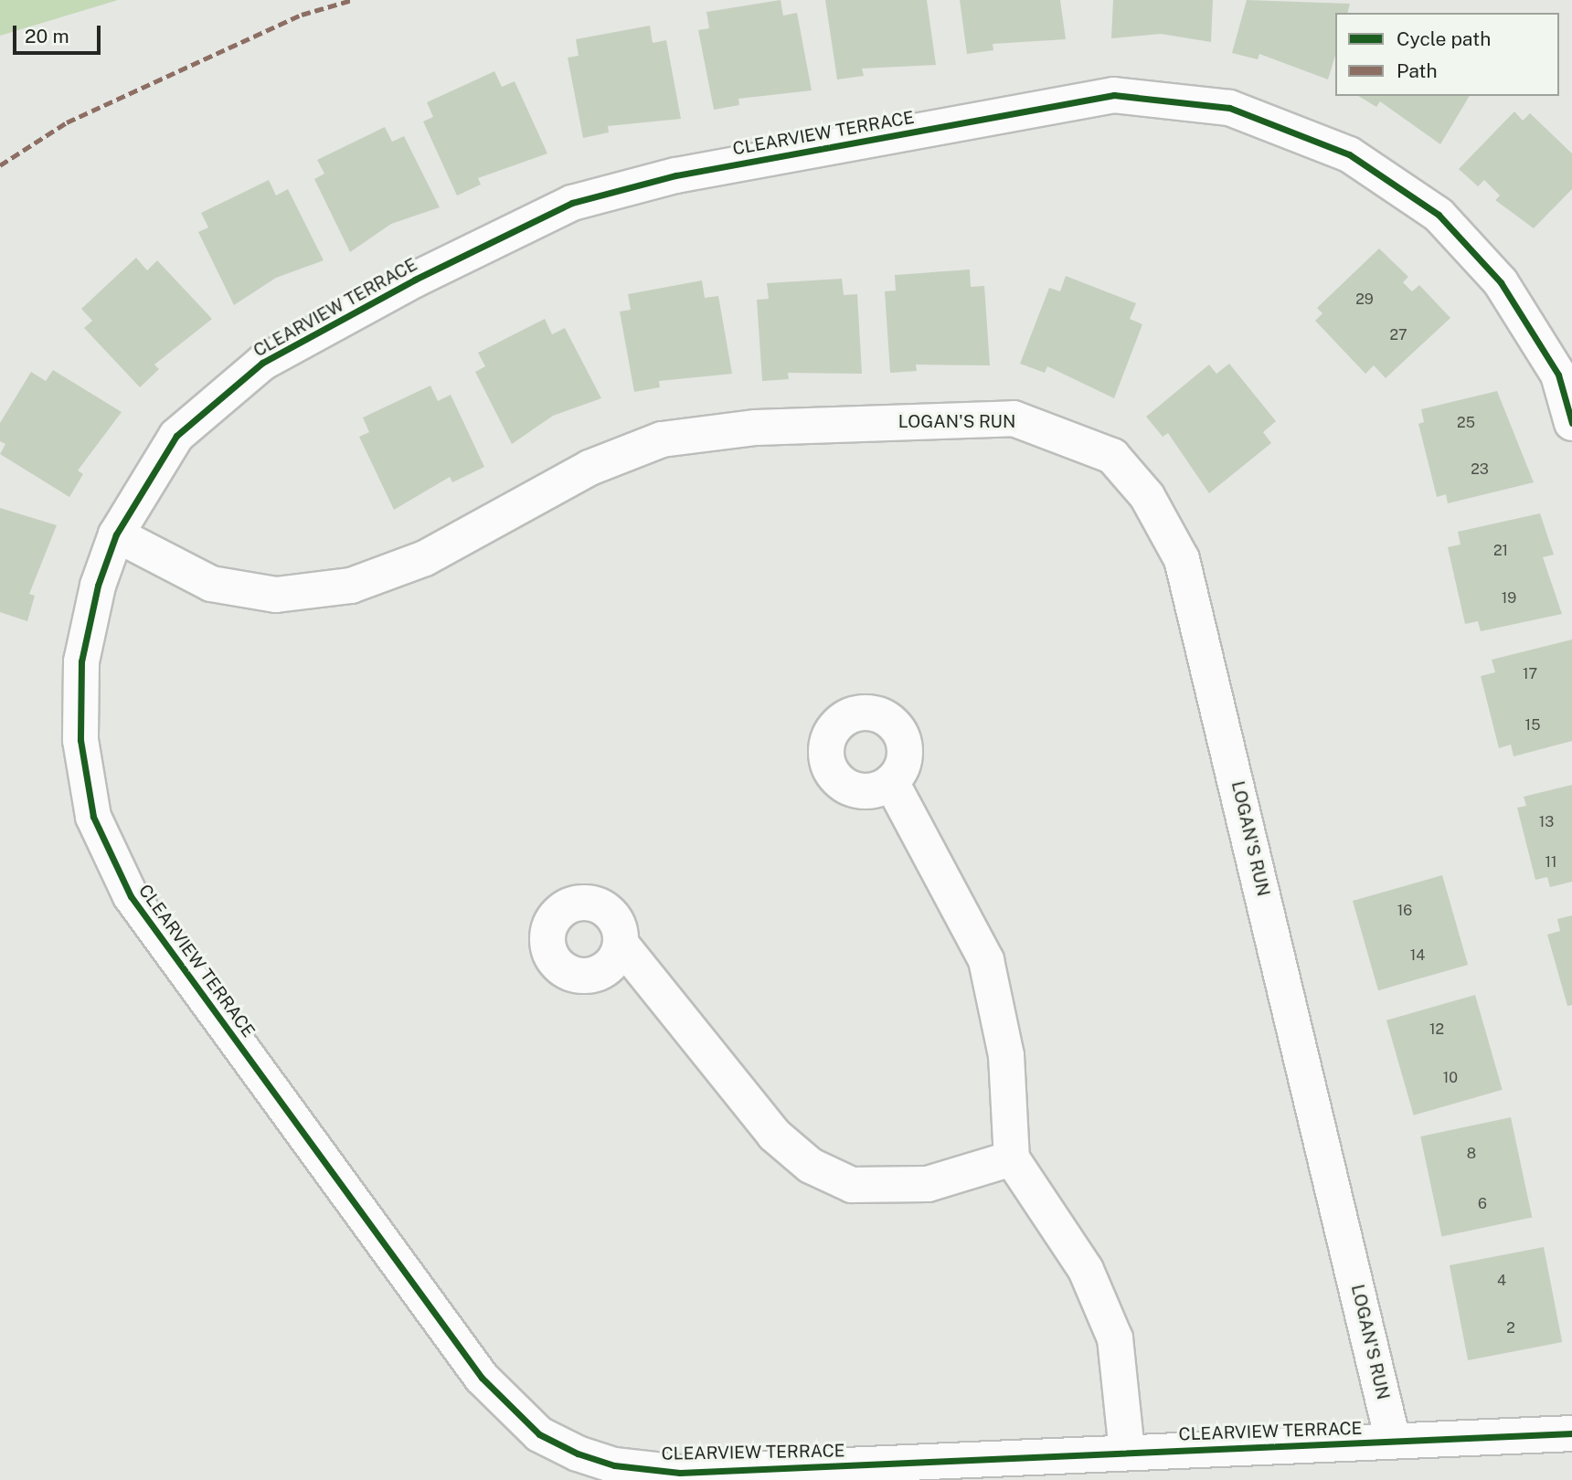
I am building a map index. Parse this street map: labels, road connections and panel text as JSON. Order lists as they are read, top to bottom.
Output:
{
  "streets": {
    "street": ["CLEARVIEW TERRACE", "LOGAN'S RUN"]
  },
  "crossings": [
    ["CLEARVIEW TERRACE", "LOGAN'S RUN"]
  ],
  "house_numbers": [
    "29",
    "27",
    "25",
    "23",
    "21",
    "19",
    "17",
    "15",
    "13",
    "11",
    "16",
    "14",
    "12",
    "10",
    "8",
    "6",
    "4",
    "2"
  ],
  "legend": ["Cycle path", "Path"],
  "scale_bar": "20 m"
}
